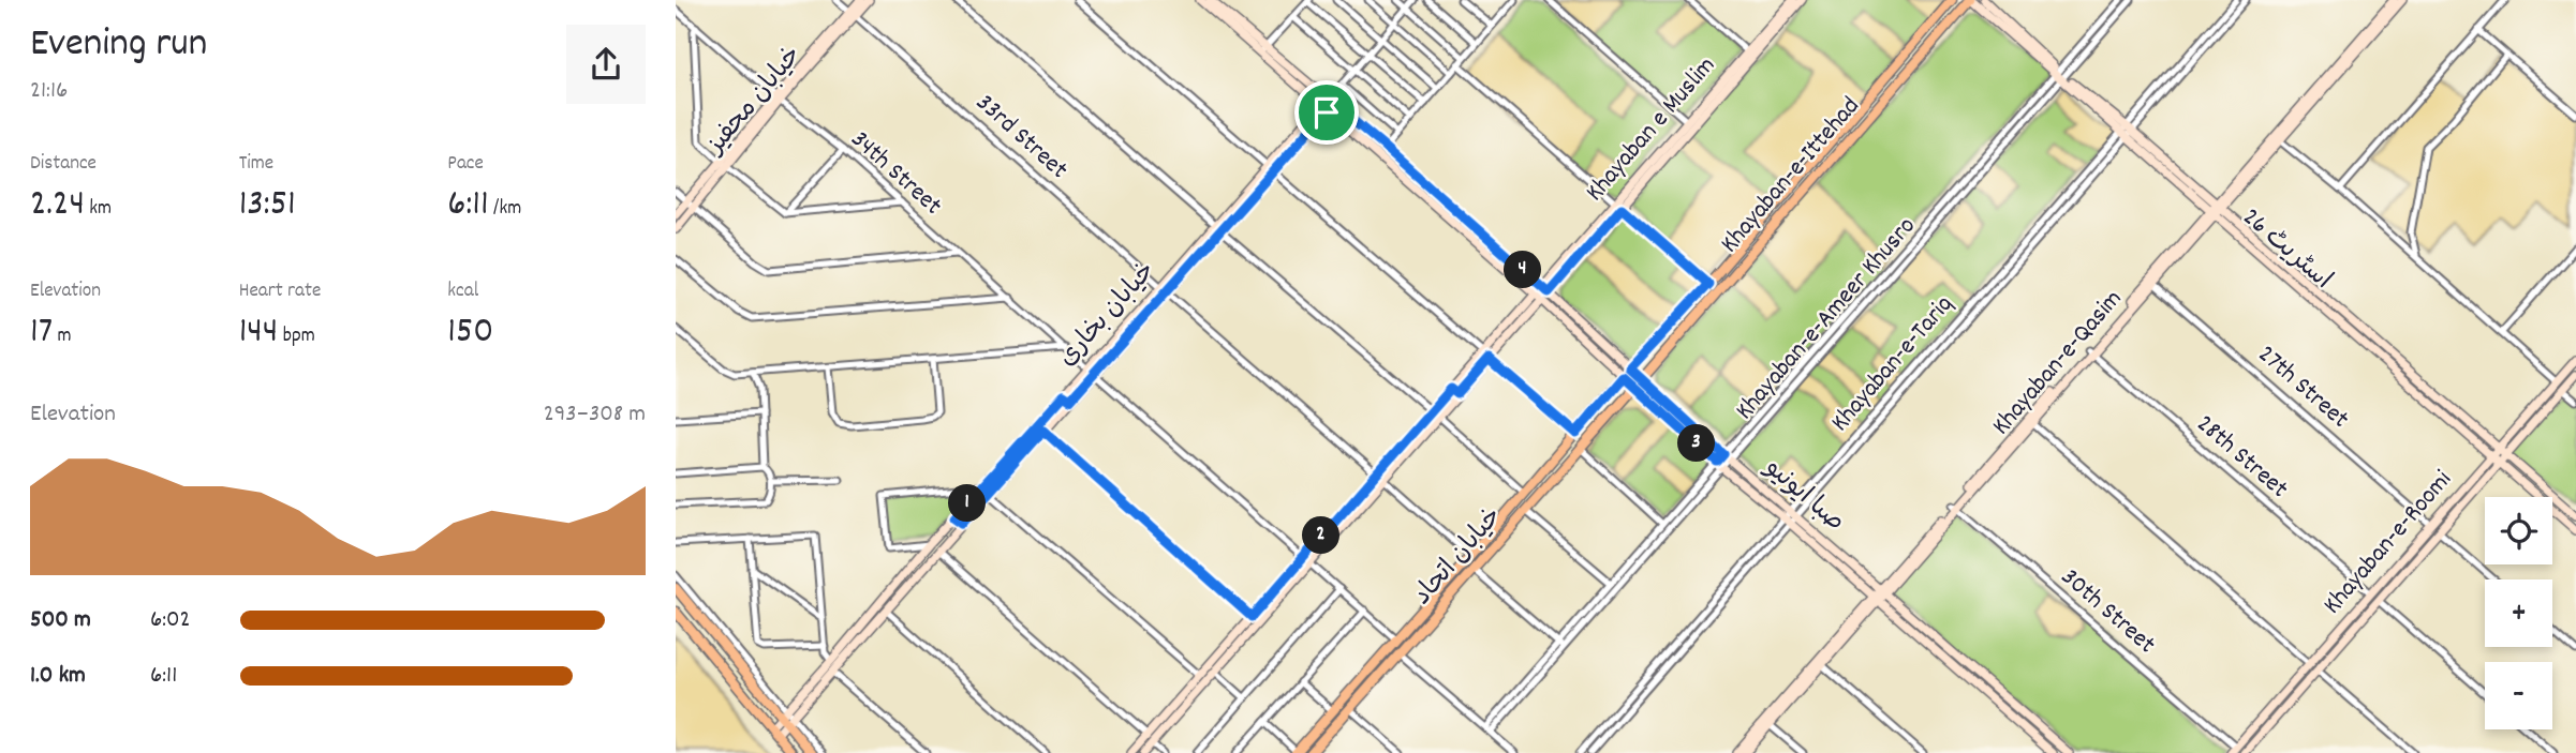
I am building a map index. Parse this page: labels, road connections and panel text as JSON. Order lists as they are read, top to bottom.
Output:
{
  "streets": {
    "main road": ["Khayaban-e-Ittehad", "خیابان اتحاد"],
    "street": [
      "خیابان محفیز",
      "Khayaban e Muslim",
      "33rd Street",
      "34th Street",
      "اسٹریٹ 26",
      "خیابان بخاری",
      "Khayaban-e-Ameer Khusro",
      "Khayaban-e-Qasim",
      "Khayaban-e-Tariq",
      "27th Street",
      "28th Street",
      "صبا ایونیو",
      "Khayaban-e-Roomi",
      "30th Street"
    ]
  },
  "crossings": [
    ["خیابان محفیز", "33rd Street"],
    ["خیابان محفیز", "34th Street"],
    ["Khayaban e Muslim", "صبا ایونیو"],
    ["33rd Street", "خیابان بخاری"],
    ["34th Street", "خیابان بخاری"],
    ["Khayaban-e-Ittehad", "اسٹریٹ 26"],
    ["Khayaban-e-Ittehad", "صبا ایونیو"],
    ["Khayaban-e-Ittehad", "خیابان اتحاد"],
    ["اسٹریٹ 26", "Khayaban-e-Ameer Khusro"],
    ["اسٹریٹ 26", "Khayaban-e-Qasim"],
    ["اسٹریٹ 26", "Khayaban-e-Tariq"],
    ["اسٹریٹ 26", "Khayaban-e-Roomi"],
    ["Khayaban-e-Ameer Khusro", "صبا ایونیو"],
    ["Khayaban-e-Qasim", "27th Street"],
    ["Khayaban-e-Qasim", "28th Street"],
    ["Khayaban-e-Qasim", "صبا ایونیو"],
    ["Khayaban-e-Qasim", "30th Street"],
    ["Khayaban-e-Tariq", "صبا ایونیو"],
    ["27th Street", "Khayaban-e-Roomi"],
    ["28th Street", "Khayaban-e-Roomi"],
    ["صبا ایونیو", "خیابان اتحاد"],
    ["Khayaban-e-Roomi", "30th Street"]
  ],
  "page": {
    "heading": ["Evening run", "21:16"],
    "stats": [
      ["Distance", "2.24 km"],
      ["Time", "13:51"],
      ["Pace", "6:11 /km"],
      ["Elevation", "17 m"],
      ["Heart rate", "144 bpm"],
      ["kcal", "150"]
    ],
    "pins": [
      "4",
      "3",
      "1",
      "2"
    ],
    "chart": ["Elevation", "293–308 m"],
    "map_buttons": ["+", "−"],
    "list": [
      {
        "name": "500 m",
        "note": "6:02"
      },
      {
        "name": "1.0 km",
        "note": "6:11"
      }
    ]
  }
}
